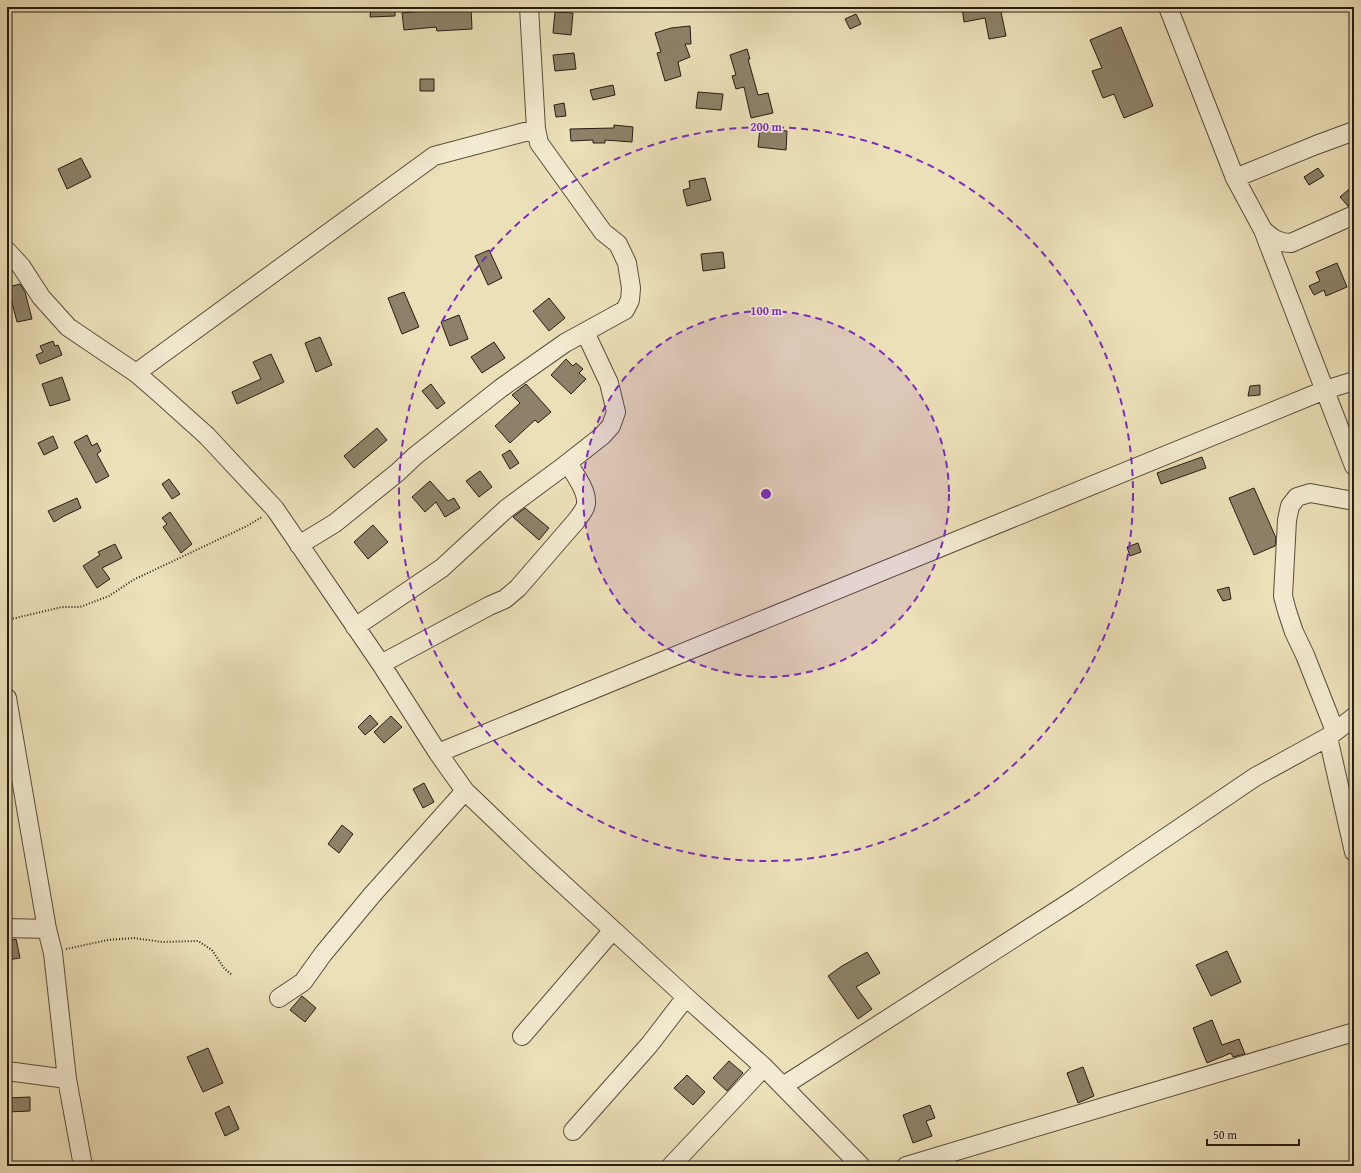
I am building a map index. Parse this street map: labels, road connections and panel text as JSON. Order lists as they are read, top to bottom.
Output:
{
  "scale_bar": "50 m",
  "rings": ["200 m", "100 m"]
}
